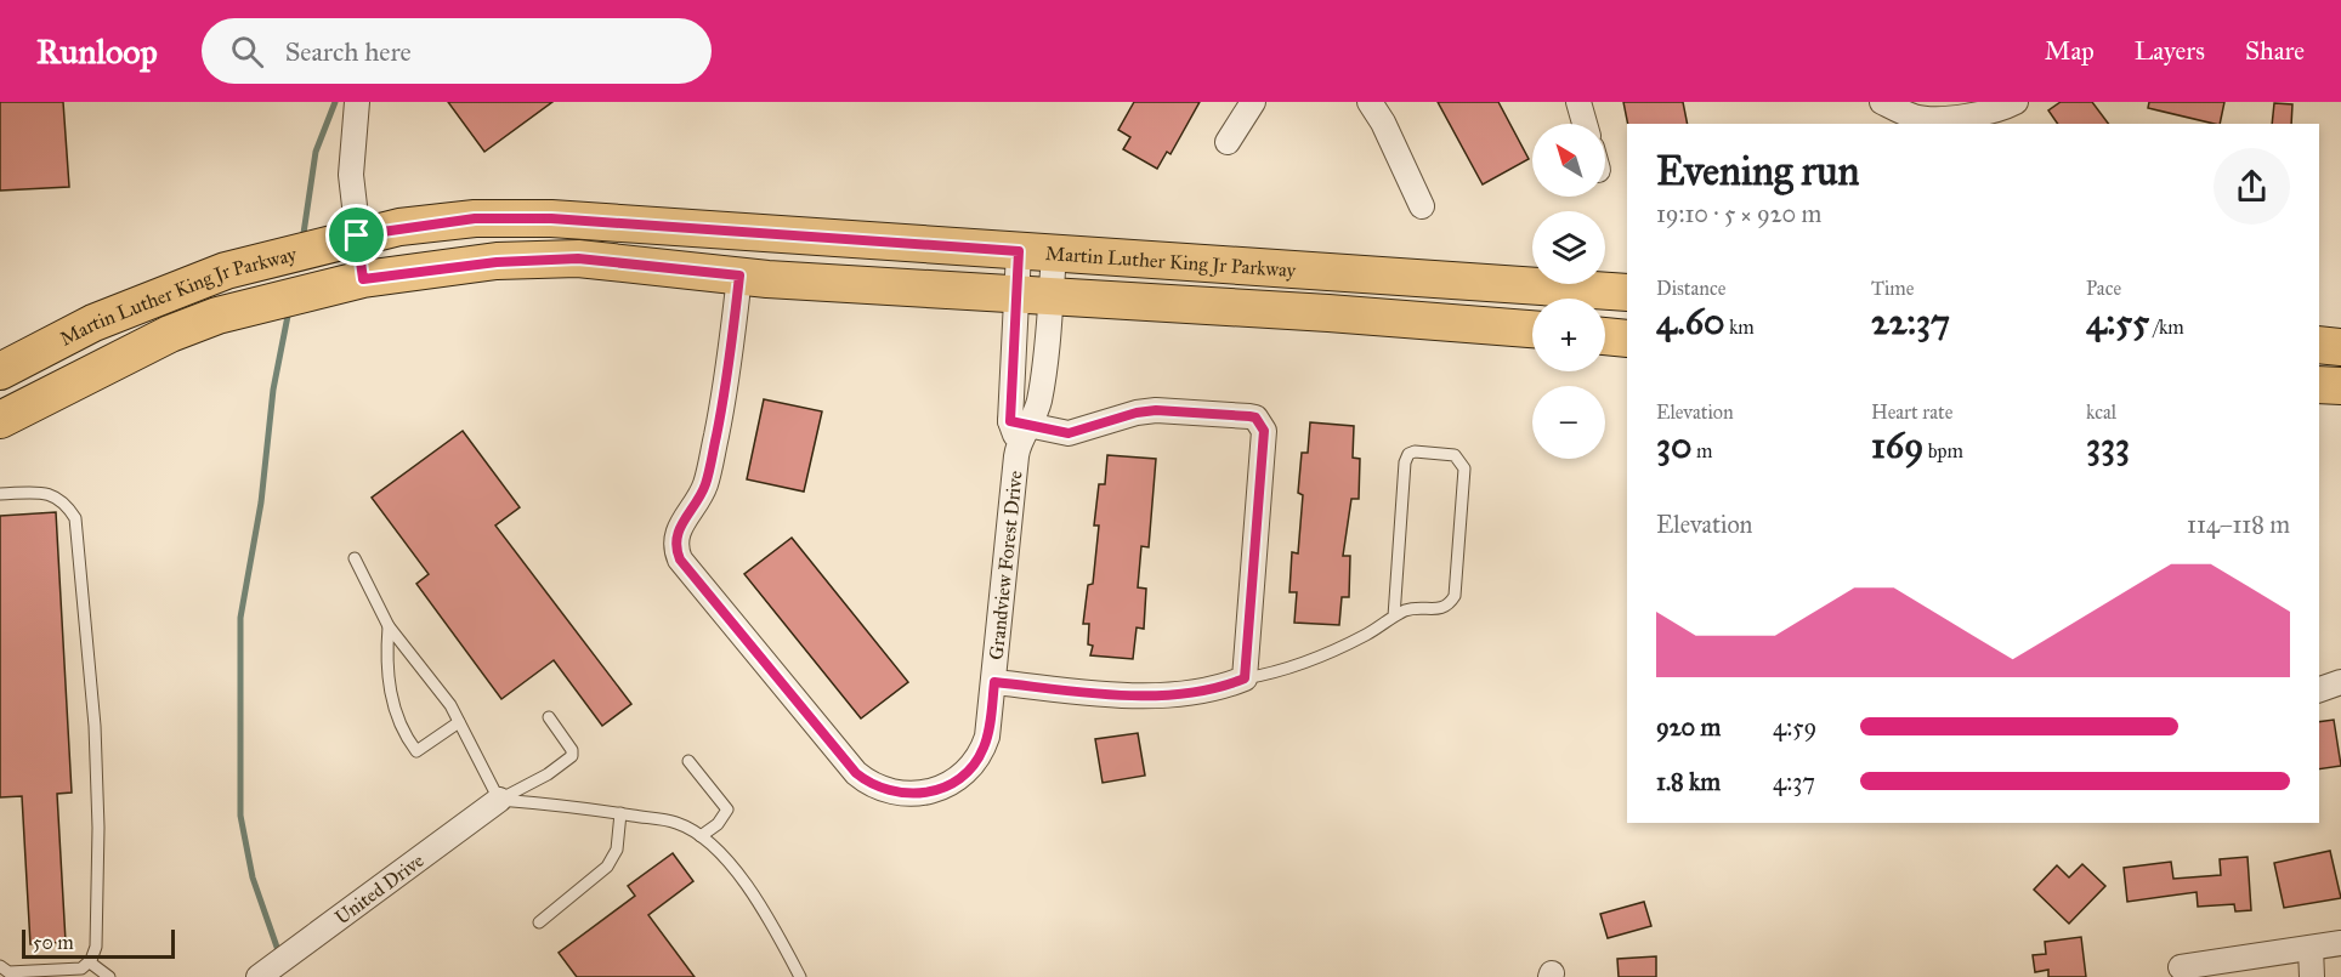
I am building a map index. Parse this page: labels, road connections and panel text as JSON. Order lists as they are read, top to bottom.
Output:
{
  "streets": {
    "main road": ["Martin Luther King Jr Parkway"],
    "street": ["Grandview Forest Drive", "United Drive"]
  },
  "crossings": [
    ["Martin Luther King Jr Parkway", "Grandview Forest Drive"]
  ],
  "scale_bar": "50 m",
  "north": "top left",
  "page": {
    "header": "Runloop",
    "search": "Search here",
    "nav": ["Map", "Layers", "Share"],
    "map_buttons": ["+", "−"],
    "heading": ["Evening run", "19:10 · 5 × 920 m"],
    "stats": [
      ["Distance", "4.60 km"],
      ["Time", "22:37"],
      ["Pace", "4:55 /km"],
      ["Elevation", "30 m"],
      ["Heart rate", "169 bpm"],
      ["kcal", "333"]
    ],
    "chart": ["Elevation", "114–118 m"],
    "list": [
      {
        "name": "920 m",
        "note": "4:59"
      },
      {
        "name": "1.8 km",
        "note": "4:37"
      }
    ],
    "scale": "50 m"
  }
}
